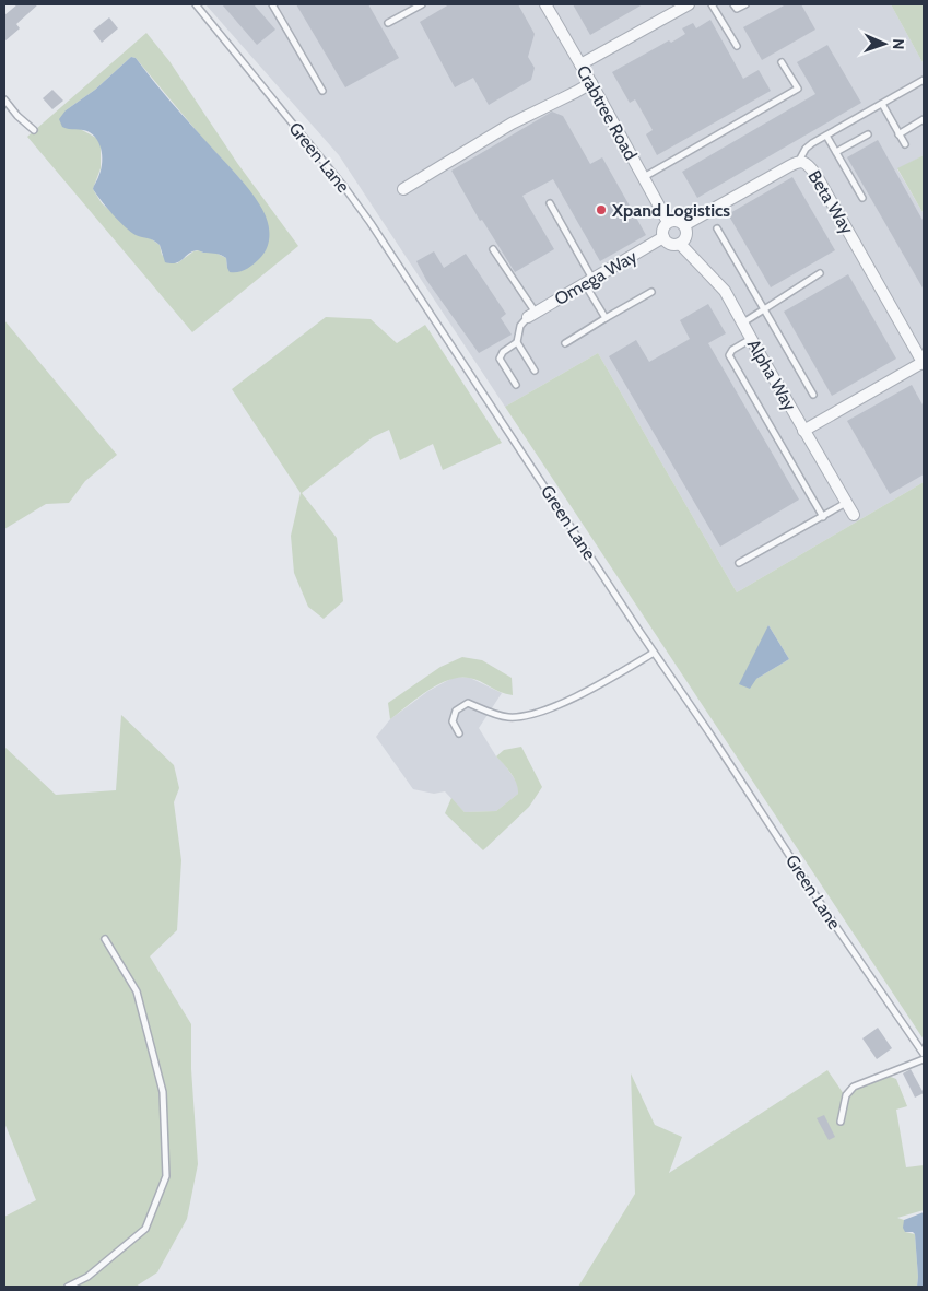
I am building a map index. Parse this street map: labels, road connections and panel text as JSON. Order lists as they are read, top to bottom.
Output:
{
  "streets": {
    "street": [
      "Crabtree Road",
      "Beta Way",
      "Omega Way",
      "Alpha Way"
    ],
    "lane": ["Green Lane"]
  },
  "crossings": [
    ["Crabtree Road", "Beta Way"],
    ["Crabtree Road", "Omega Way"],
    ["Crabtree Road", "Alpha Way"],
    ["Beta Way", "Omega Way"],
    ["Beta Way", "Alpha Way"],
    ["Omega Way", "Alpha Way"]
  ],
  "places": ["Xpand Logistics"],
  "north": "right"
}
